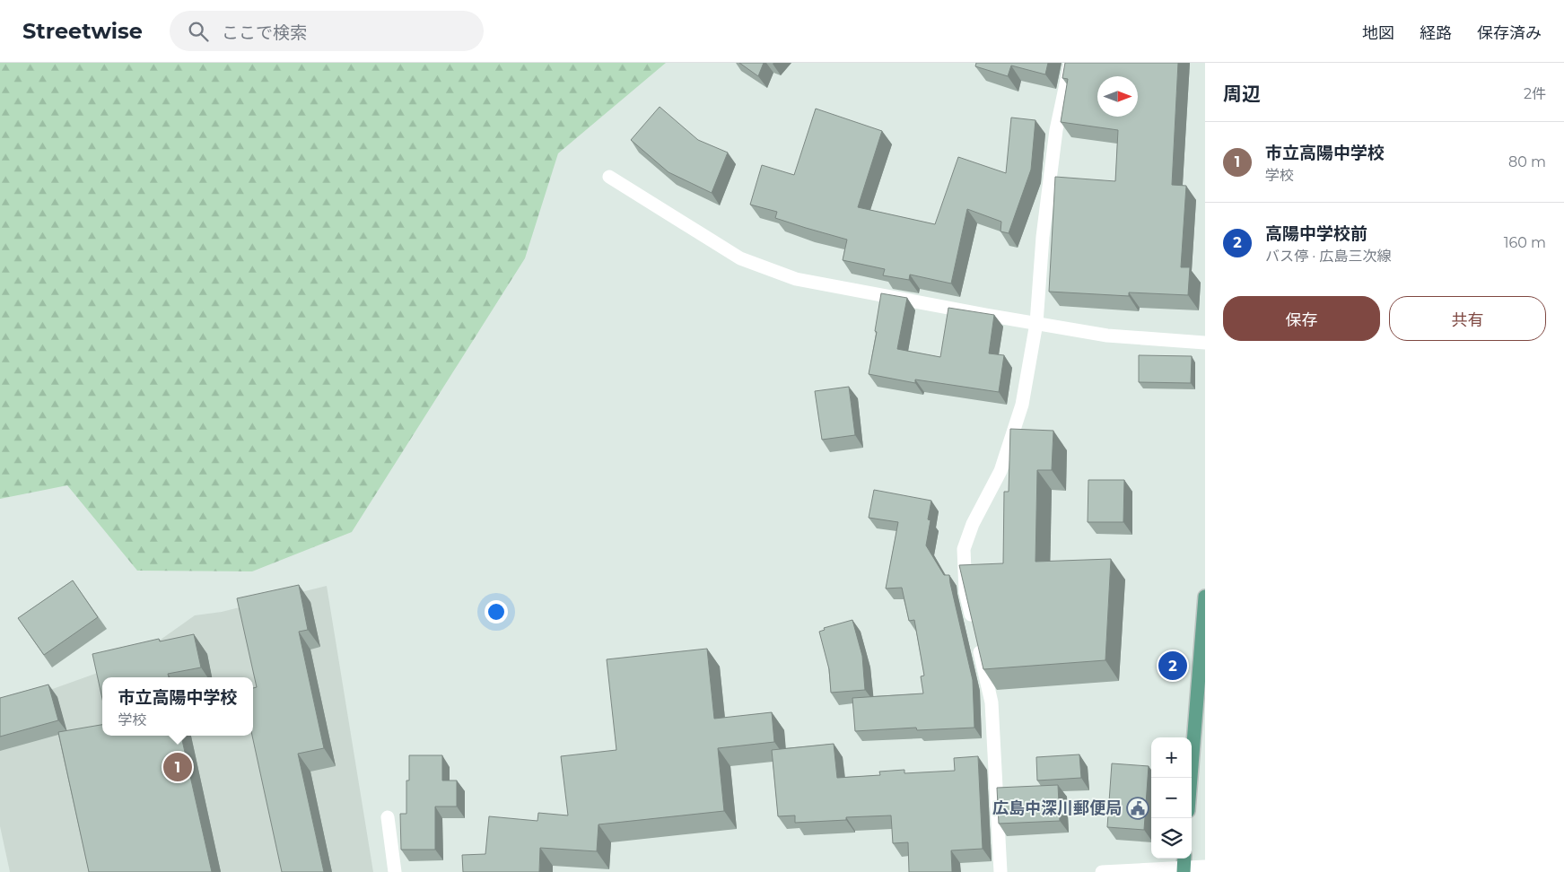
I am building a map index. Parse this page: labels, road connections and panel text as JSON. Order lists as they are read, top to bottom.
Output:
{
  "places": {
    "public building": ["広島中深川郵便局"]
  },
  "north": "right",
  "page": {
    "header": "Streetwise",
    "search": "ここで検索",
    "nav": ["地図", "経路", "保存済み"],
    "heading": ["周辺", "2件"],
    "list": [
      {
        "mark": "1",
        "name": "市立高陽中学校",
        "note": "学校",
        "value": "80 m"
      },
      {
        "mark": "2",
        "name": "高陽中学校前",
        "note": "バス停 · 広島三次線",
        "value": "160 m"
      }
    ],
    "buttons": ["保存", "共有"],
    "pins": ["2", "1"],
    "popup": ["市立高陽中学校", "学校"],
    "map_buttons": ["+", "−"]
  }
}
